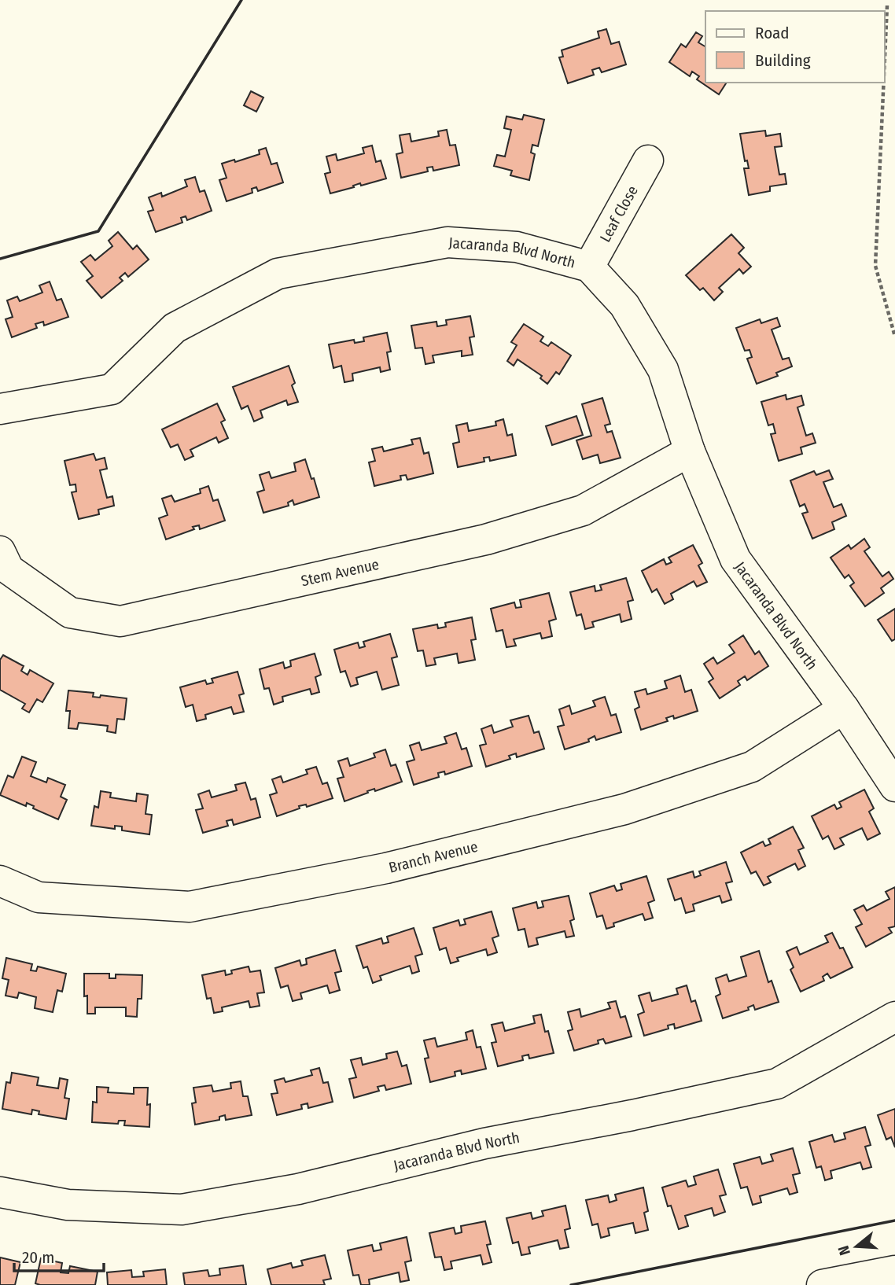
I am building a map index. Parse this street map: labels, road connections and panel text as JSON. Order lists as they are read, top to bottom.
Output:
{
  "streets": {
    "street": [
      "Leaf Close",
      "Jacaranda Blvd North",
      "Stem Avenue",
      "Branch Avenue"
    ]
  },
  "crossings": [
    ["Leaf Close", "Jacaranda Blvd North"],
    ["Jacaranda Blvd North", "Stem Avenue"],
    ["Jacaranda Blvd North", "Branch Avenue"]
  ],
  "legend": ["Road", "Building"],
  "scale_bar": "20 m",
  "north": "left"
}
